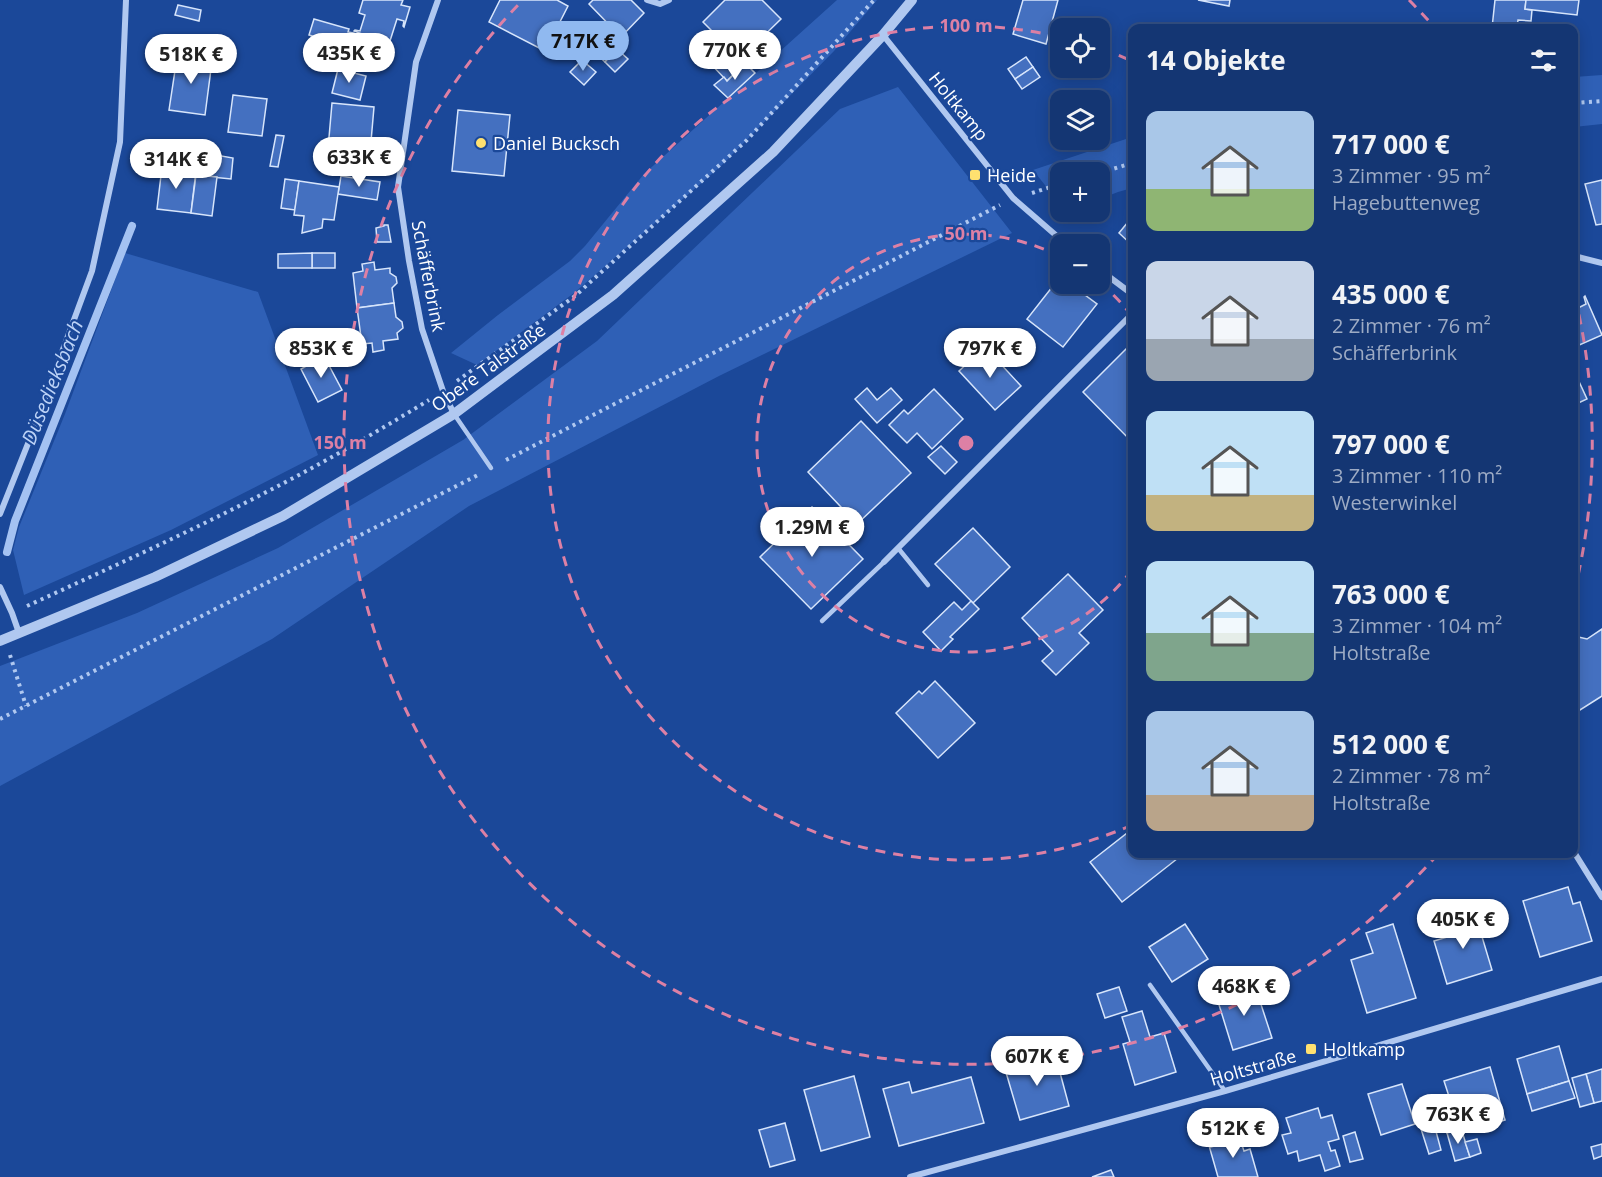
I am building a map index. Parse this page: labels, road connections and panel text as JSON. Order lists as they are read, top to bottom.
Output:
{
  "streets": {
    "street": [
      "Holtkamp",
      "Schäfferbrink",
      "Obere Talstraße",
      "Holtstraße"
    ]
  },
  "crossings": [
    ["Holtkamp", "Obere Talstraße"],
    ["Schäfferbrink", "Obere Talstraße"]
  ],
  "water": ["Düsedieksbach"],
  "places": {
    "other": ["Daniel Bucksch"],
    "transit": ["Heide", "Holtkamp"]
  },
  "page": {
    "map_buttons": ["+", "−"],
    "price": [
      "717K €",
      "770K €",
      "435K €",
      "518K €",
      "633K €",
      "314K €",
      "853K €",
      "797K €",
      "1.29M €",
      "405K €",
      "468K €",
      "607K €",
      "763K €",
      "512K €"
    ],
    "heading": "14 Objekte",
    "list": [
      {
        "name": "717 000 €",
        "note": "3 Zimmer · 95 m² · Hagebuttenweg"
      },
      {
        "name": "435 000 €",
        "note": "2 Zimmer · 76 m² · Schäfferbrink"
      },
      {
        "name": "797 000 €",
        "note": "3 Zimmer · 110 m² · Westerwinkel"
      },
      {
        "name": "763 000 €",
        "note": "3 Zimmer · 104 m² · Holtstraße"
      },
      {
        "name": "512 000 €",
        "note": "2 Zimmer · 78 m² · Holtstraße"
      }
    ]
  },
  "rings": ["100 m", "50 m", "150 m"]
}
